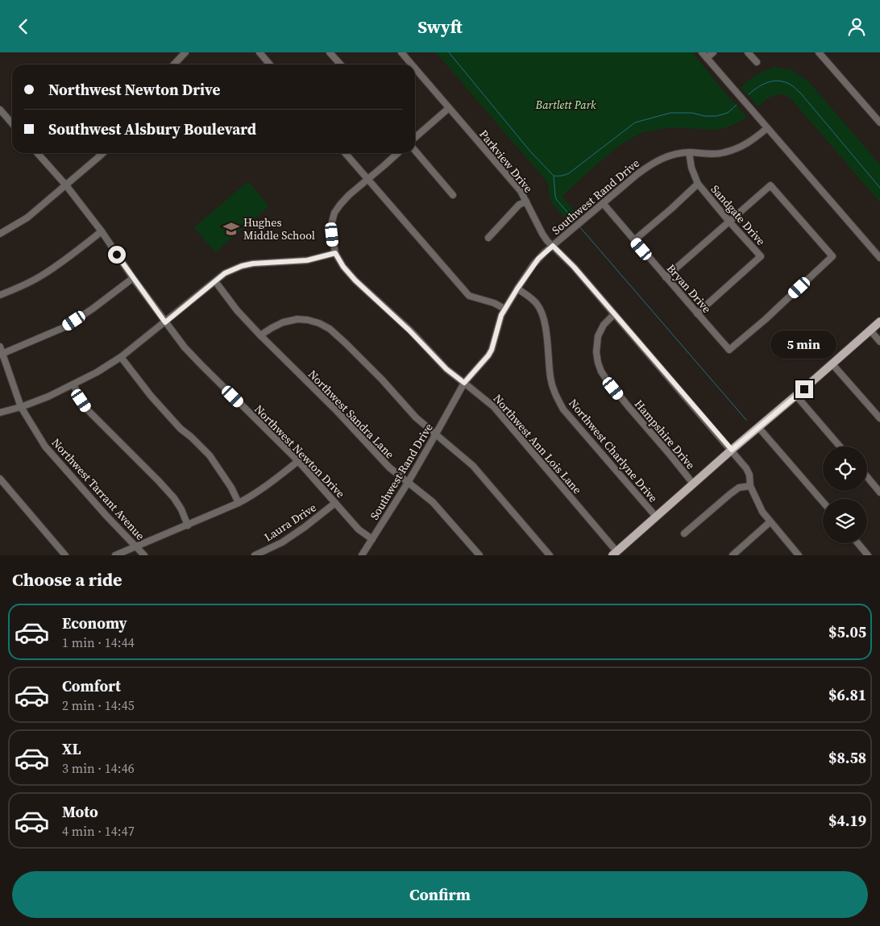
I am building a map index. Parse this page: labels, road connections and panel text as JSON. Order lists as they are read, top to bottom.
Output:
{
  "streets": {
    "street": [
      "Parkview Drive",
      "Southwest Rand Drive",
      "Sandgate Drive",
      "Bryan Drive",
      "Northwest Sandra Lane",
      "Hampshire Drive",
      "Northwest Ann Lois Lane",
      "Northwest Charlyne Drive",
      "Northwest Newton Drive",
      "Northwest Tarrant Avenue",
      "Laura Drive"
    ]
  },
  "crossings": [
    ["Parkview Drive", "Southwest Rand Drive"],
    ["Parkview Drive", "Hampshire Drive"],
    ["Southwest Rand Drive", "Sandgate Drive"],
    ["Southwest Rand Drive", "Bryan Drive"],
    ["Southwest Rand Drive", "Northwest Sandra Lane"],
    ["Southwest Rand Drive", "Northwest Ann Lois Lane"],
    ["Southwest Rand Drive", "Northwest Charlyne Drive"],
    ["Southwest Rand Drive", "Northwest Newton Drive"],
    ["Sandgate Drive", "Bryan Drive"],
    ["Northwest Newton Drive", "Laura Drive"]
  ],
  "parks": ["Bartlett Park"],
  "places": {
    "school or university": ["Hughes Middle School"]
  },
  "page": {
    "header": "Swyft",
    "banner": ["Northwest Newton Drive", "Southwest Alsbury Boulevard"],
    "bubble": "5 min",
    "heading": "Choose a ride",
    "list": [
      {
        "name": "Economy",
        "note": "1 min · 14:44",
        "value": "$5.05"
      },
      {
        "name": "Comfort",
        "note": "2 min · 14:45",
        "value": "$6.81"
      },
      {
        "name": "XL",
        "note": "3 min · 14:46",
        "value": "$8.58"
      },
      {
        "name": "Moto",
        "note": "4 min · 14:47",
        "value": "$4.19"
      }
    ],
    "buttons": "Confirm"
  }
}
